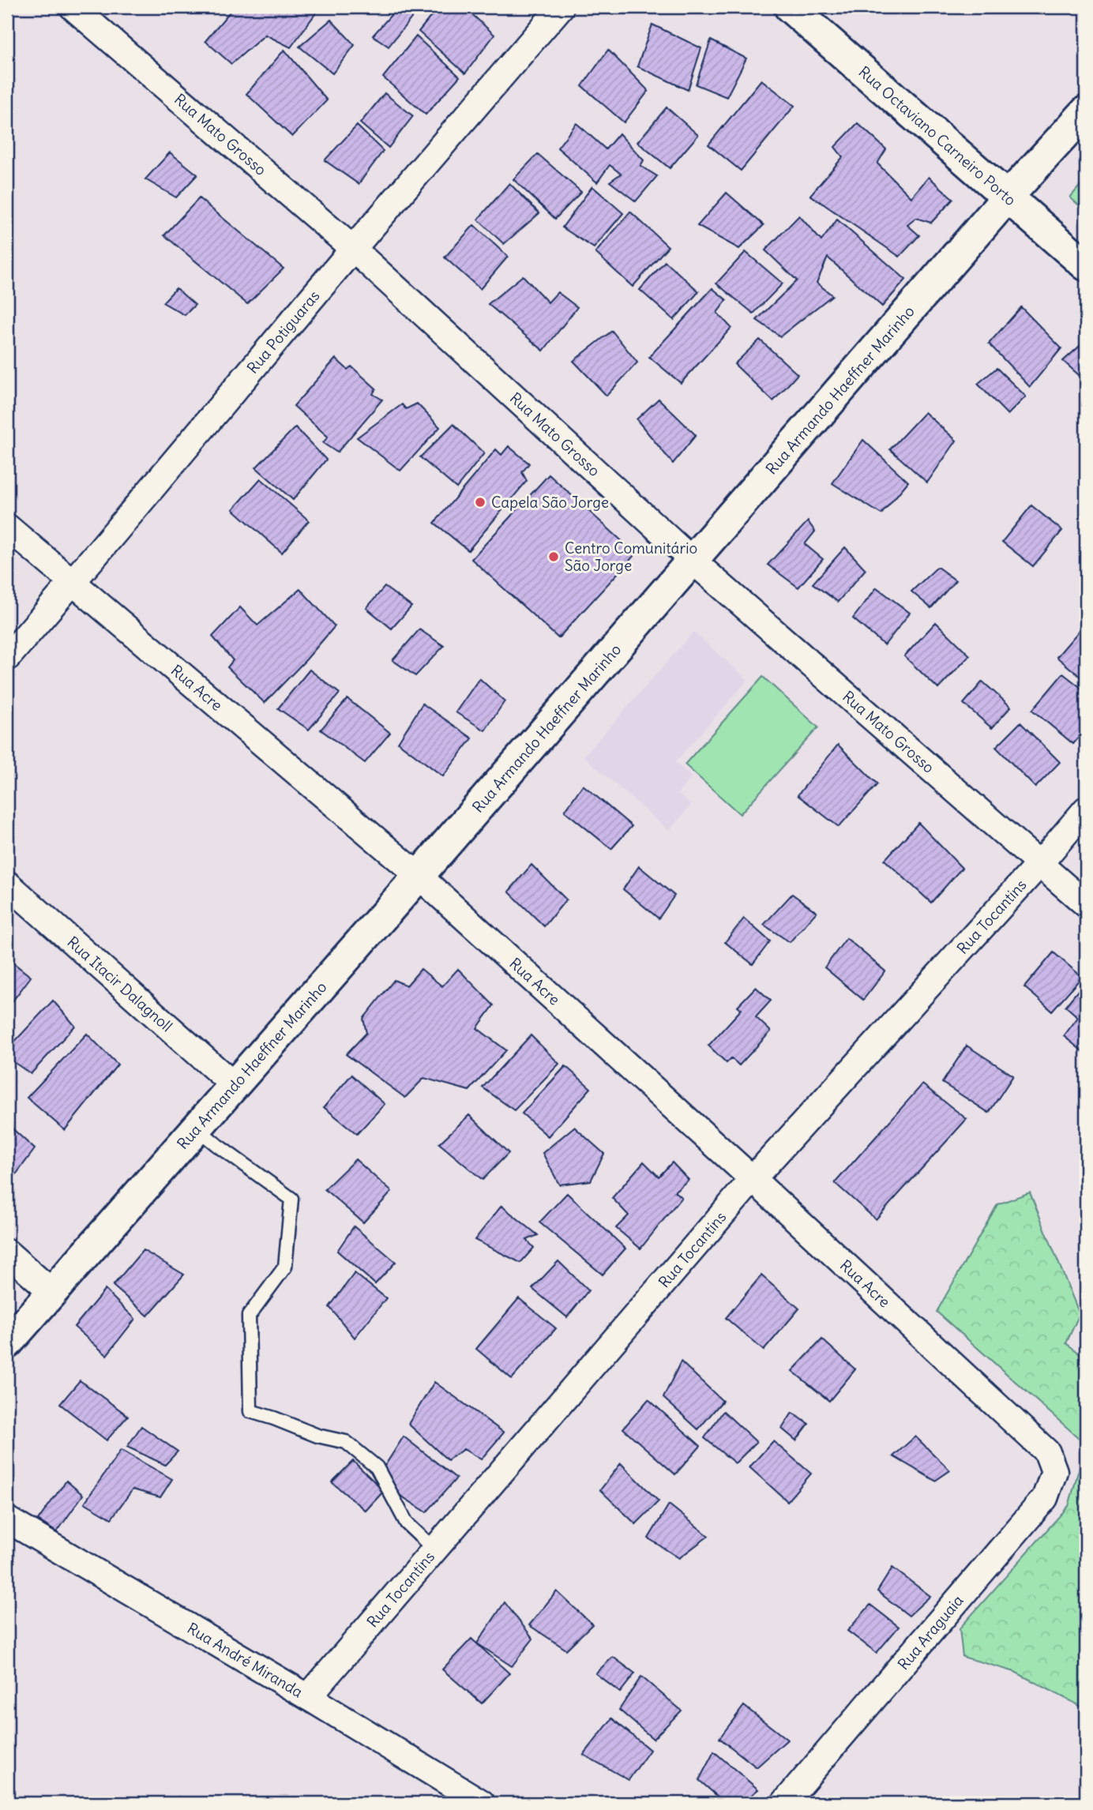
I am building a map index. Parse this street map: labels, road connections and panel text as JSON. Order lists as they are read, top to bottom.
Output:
{
  "streets": {
    "street": [
      "Rua Mato Grosso",
      "Rua Octaviano Carneiro Porto",
      "Rua Potiguaras",
      "Rua Armando Haeffner Marinho",
      "Rua Acre",
      "Rua Tocantins",
      "Rua Itacir Dalagnoll",
      "Rua Araguaia",
      "Rua André Miranda"
    ]
  },
  "crossings": [
    ["Rua Mato Grosso", "Rua Potiguaras"],
    ["Rua Mato Grosso", "Rua Armando Haeffner Marinho"],
    ["Rua Mato Grosso", "Rua Tocantins"],
    ["Rua Octaviano Carneiro Porto", "Rua Armando Haeffner Marinho"],
    ["Rua Potiguaras", "Rua Acre"],
    ["Rua Armando Haeffner Marinho", "Rua Acre"],
    ["Rua Armando Haeffner Marinho", "Rua Itacir Dalagnoll"],
    ["Rua Acre", "Rua Tocantins"],
    ["Rua Acre", "Rua Araguaia"],
    ["Rua Tocantins", "Rua André Miranda"]
  ],
  "places": ["Capela São Jorge", "Centro Comunitário São Jorge"]
}
